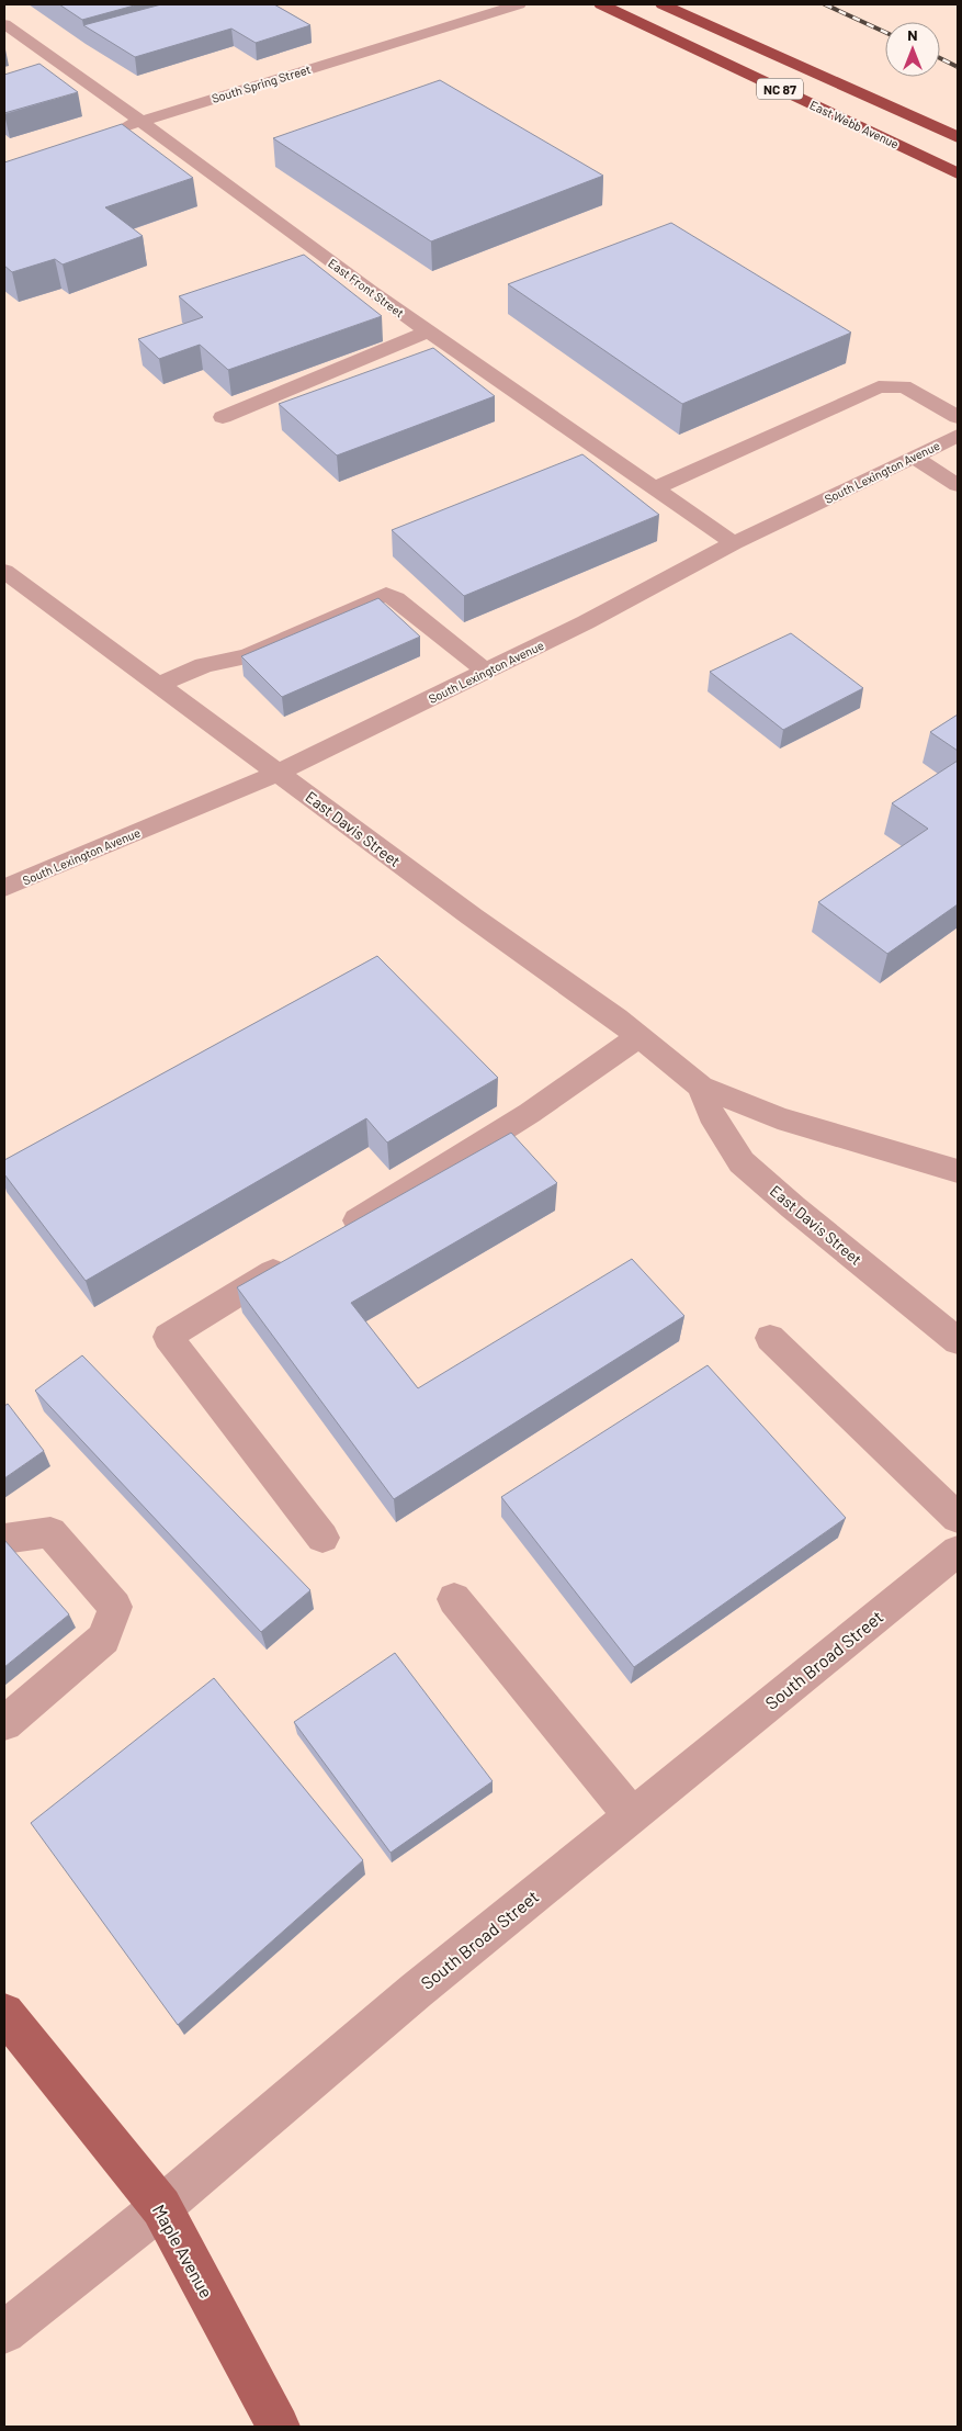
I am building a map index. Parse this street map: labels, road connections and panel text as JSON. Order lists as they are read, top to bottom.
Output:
{
  "streets": {
    "highway": ["NC 87", "East Webb Avenue"],
    "main road": ["Maple Avenue"],
    "street": [
      "South Spring Street",
      "East Front Street",
      "South Lexington Avenue",
      "East Davis Street",
      "South Broad Street"
    ]
  },
  "crossings": [
    ["South Spring Street", "East Front Street"],
    ["East Front Street", "South Lexington Avenue"],
    ["South Lexington Avenue", "East Davis Street"],
    ["South Broad Street", "Maple Avenue"]
  ],
  "north": "top"
}
